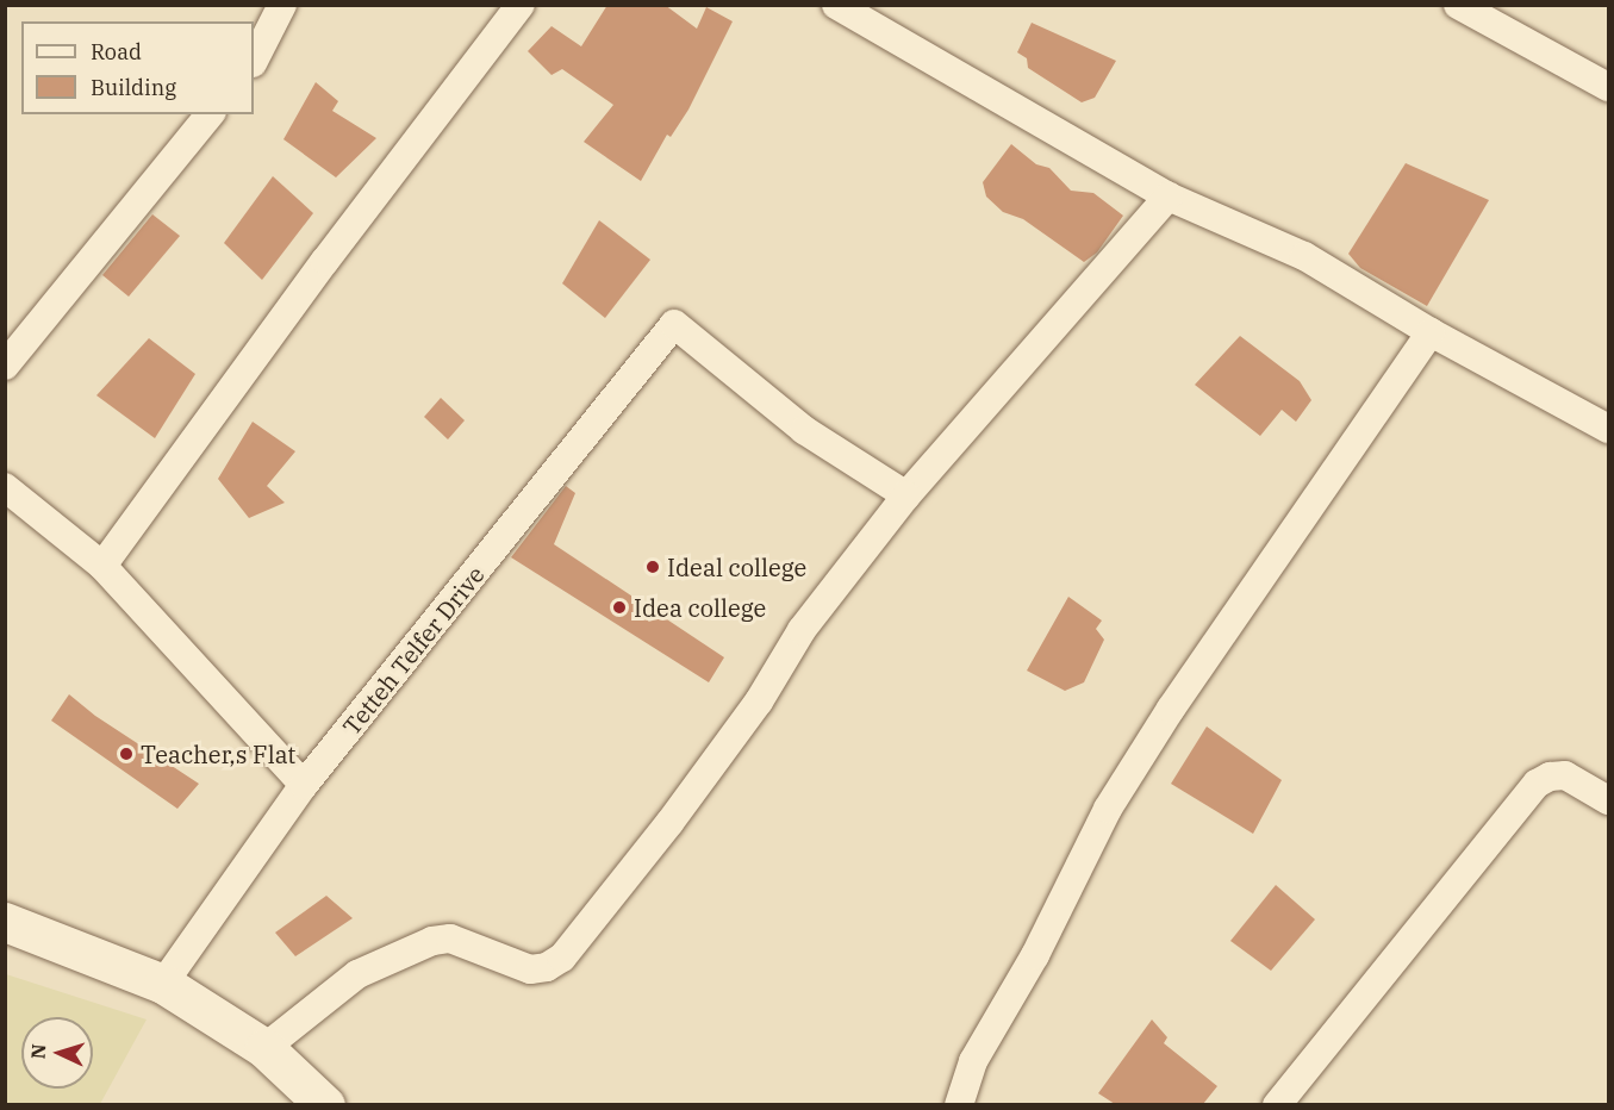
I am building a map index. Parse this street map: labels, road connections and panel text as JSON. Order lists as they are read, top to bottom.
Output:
{
  "streets": {
    "street": ["Tetteh Telfer Drive"]
  },
  "places": ["Ideal college", "Idea college", "Teacher,s Flat"],
  "legend": ["Road", "Building"],
  "north": "left"
}
